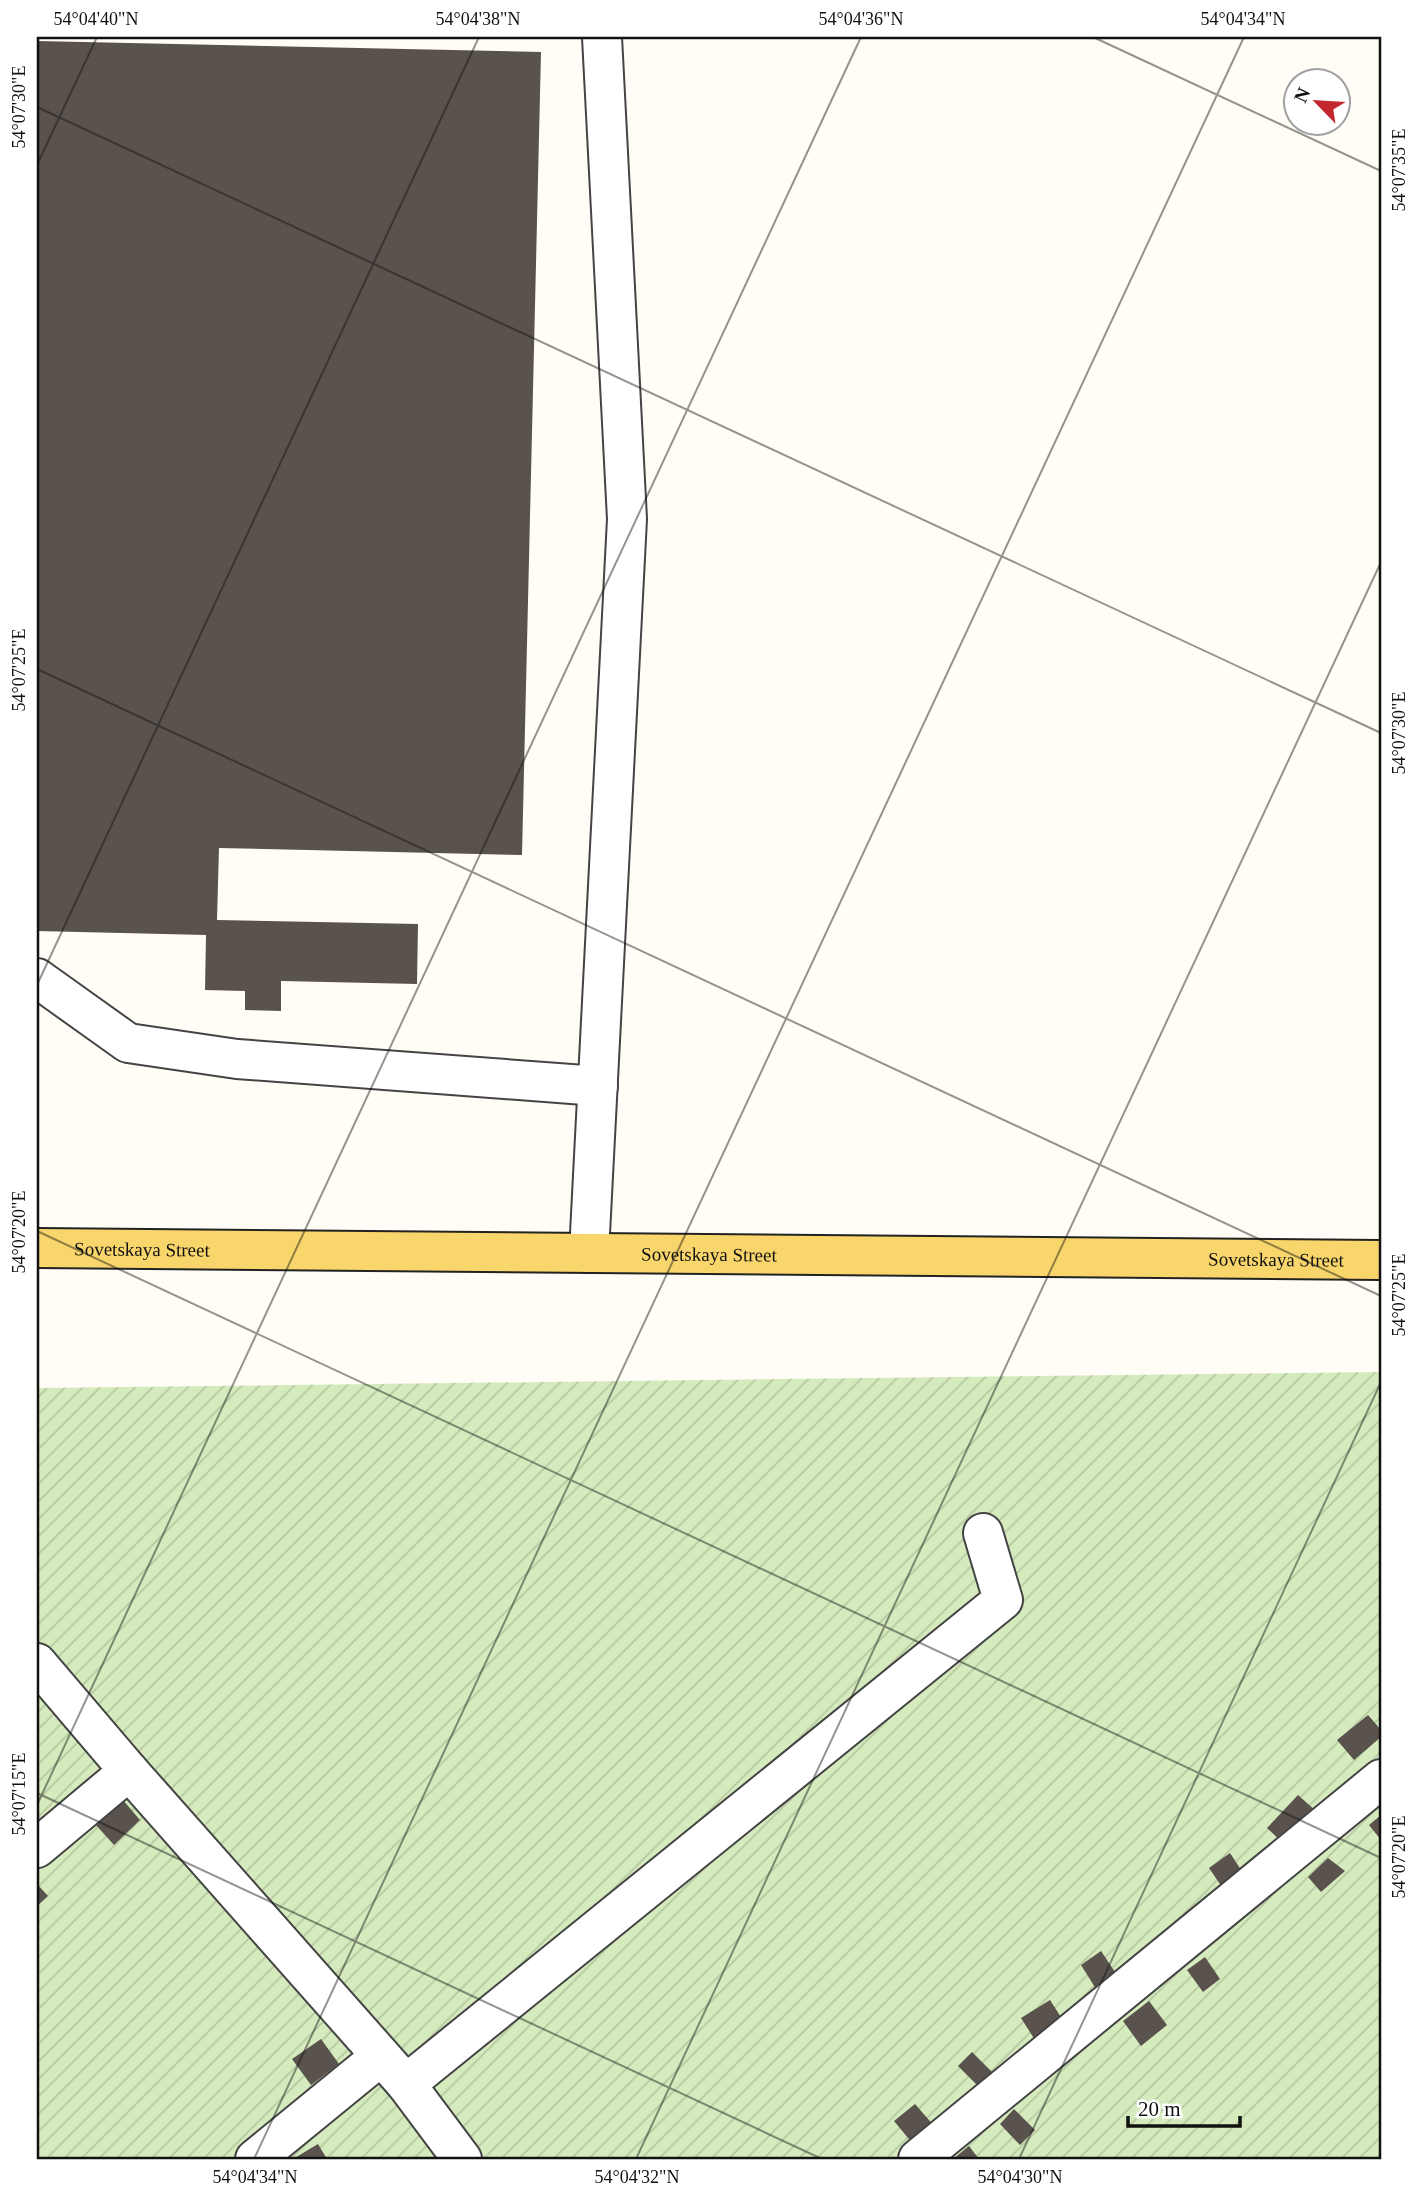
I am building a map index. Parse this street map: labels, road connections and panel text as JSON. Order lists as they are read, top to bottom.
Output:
{
  "streets": {
    "main road": ["Sovetskaya Street"]
  },
  "scale_bar": "20 m",
  "north": "top left",
  "coordinates": [
    "54°04'40\"N",
    "54°04'38\"N",
    "54°04'36\"N",
    "54°04'34\"N",
    "54°07'30\"E",
    "54°07'35\"E",
    "54°07'25\"E",
    "54°07'20\"E",
    "54°07'15\"E",
    "54°04'32\"N",
    "54°04'30\"N"
  ]
}
